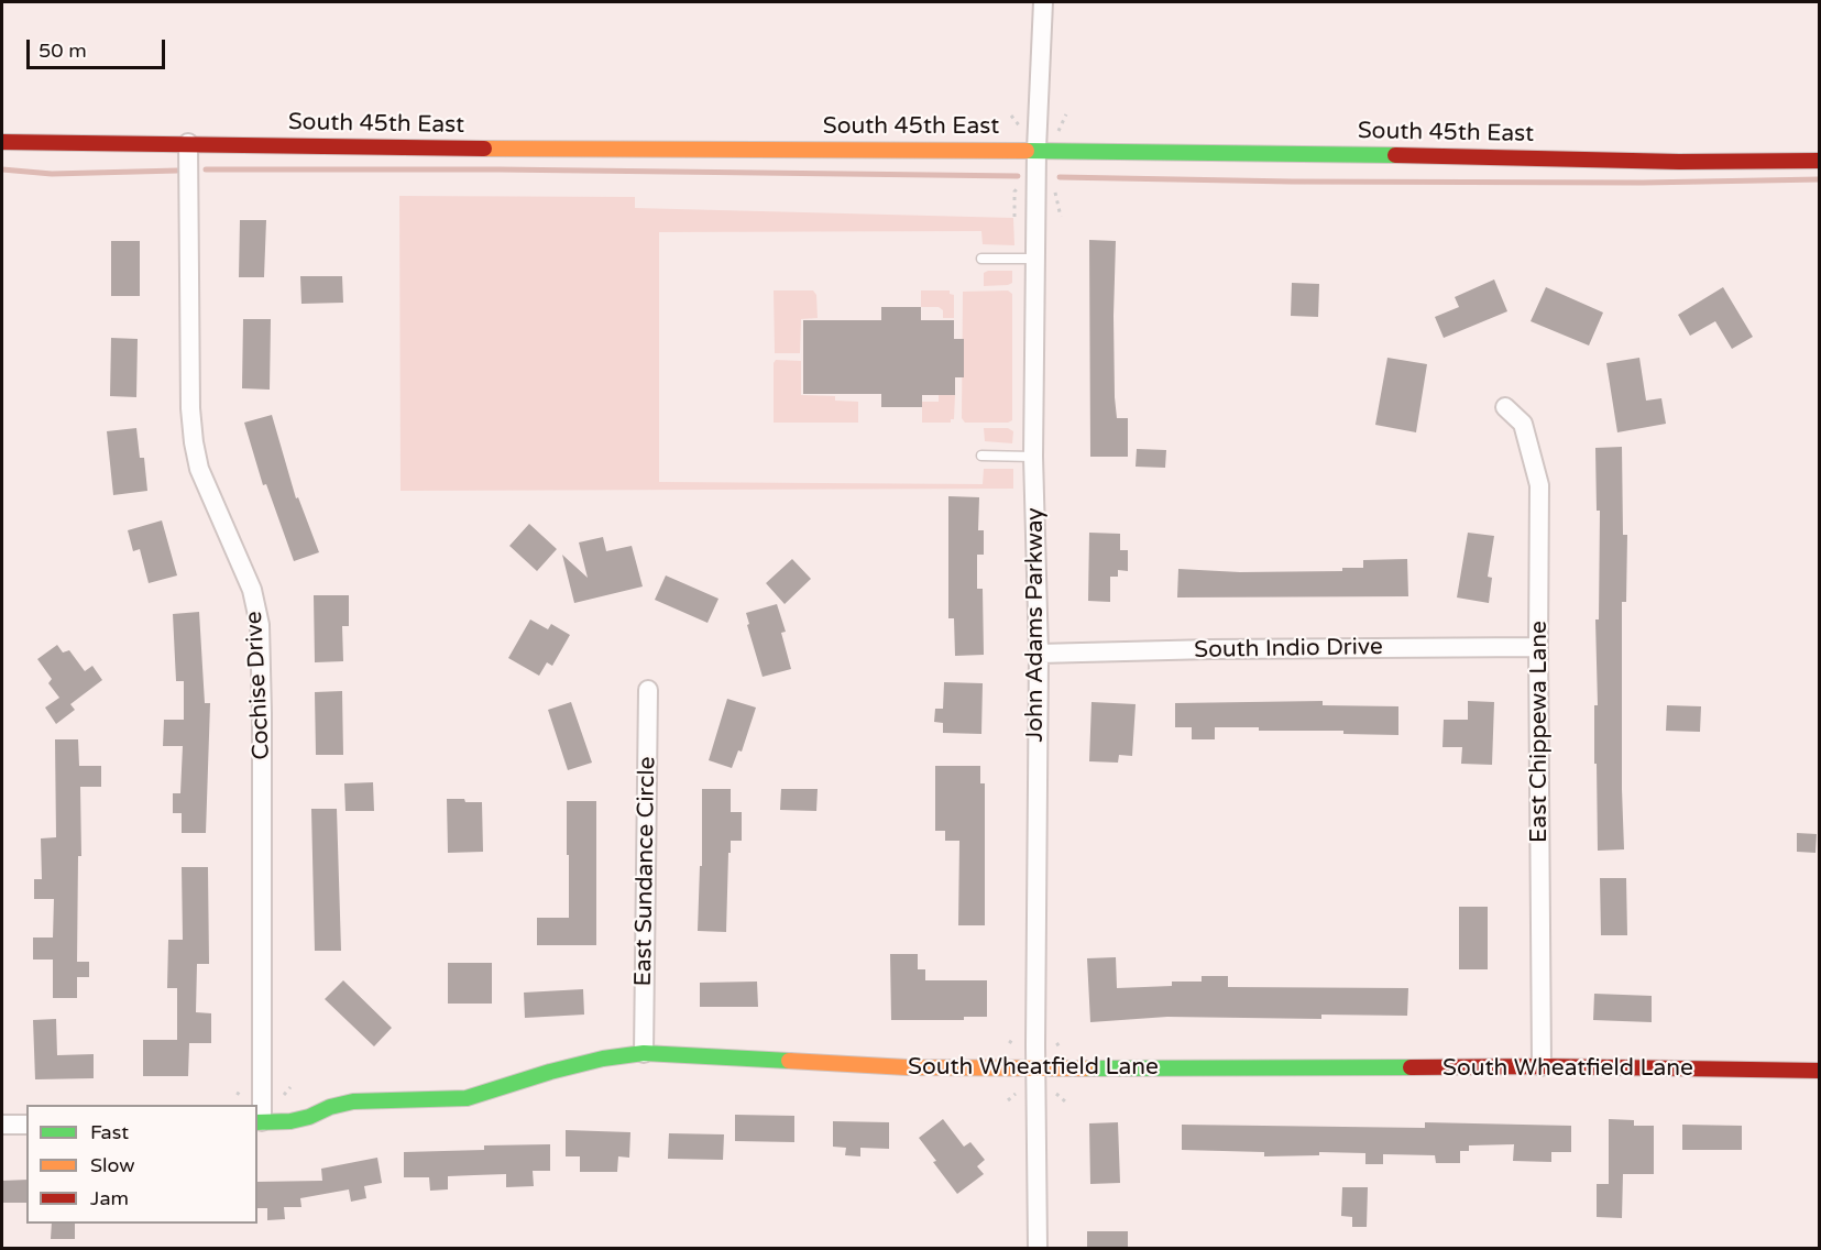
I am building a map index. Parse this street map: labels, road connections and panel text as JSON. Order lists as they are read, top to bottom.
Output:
{
  "streets": {
    "main road": ["South 45th East", "South Wheatfield Lane"],
    "street": [
      "John Adams Parkway",
      "South Indio Drive",
      "Cochise Drive",
      "East Chippewa Lane",
      "East Sundance Circle"
    ]
  },
  "crossings": [
    ["South 45th East", "John Adams Parkway"],
    ["South 45th East", "Cochise Drive"],
    ["John Adams Parkway", "South Indio Drive"],
    ["John Adams Parkway", "South Wheatfield Lane"],
    ["South Indio Drive", "East Chippewa Lane"],
    ["Cochise Drive", "South Wheatfield Lane"],
    ["East Chippewa Lane", "South Wheatfield Lane"],
    ["East Sundance Circle", "South Wheatfield Lane"]
  ],
  "legend": ["Fast", "Slow", "Jam"],
  "scale_bar": "50 m"
}
